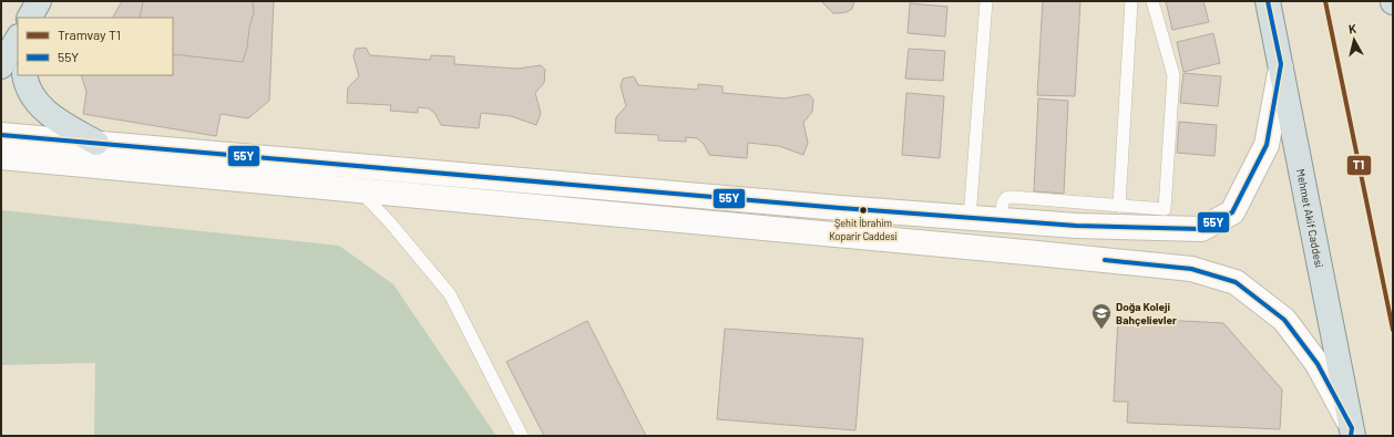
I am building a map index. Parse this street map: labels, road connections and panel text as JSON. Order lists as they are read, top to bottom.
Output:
{
  "streets": {
    "main road": ["Mehmet Akif Caddesi"]
  },
  "places": {
    "other": ["Şehit İbrahim Koparir Caddesi"],
    "school or university": ["Doğa Koleji Bahçelievler"]
  },
  "lines": ["tram line T1", "transit line 55Y"],
  "legend": ["Tramvay T1", "55Y"],
  "north": "top"
}
